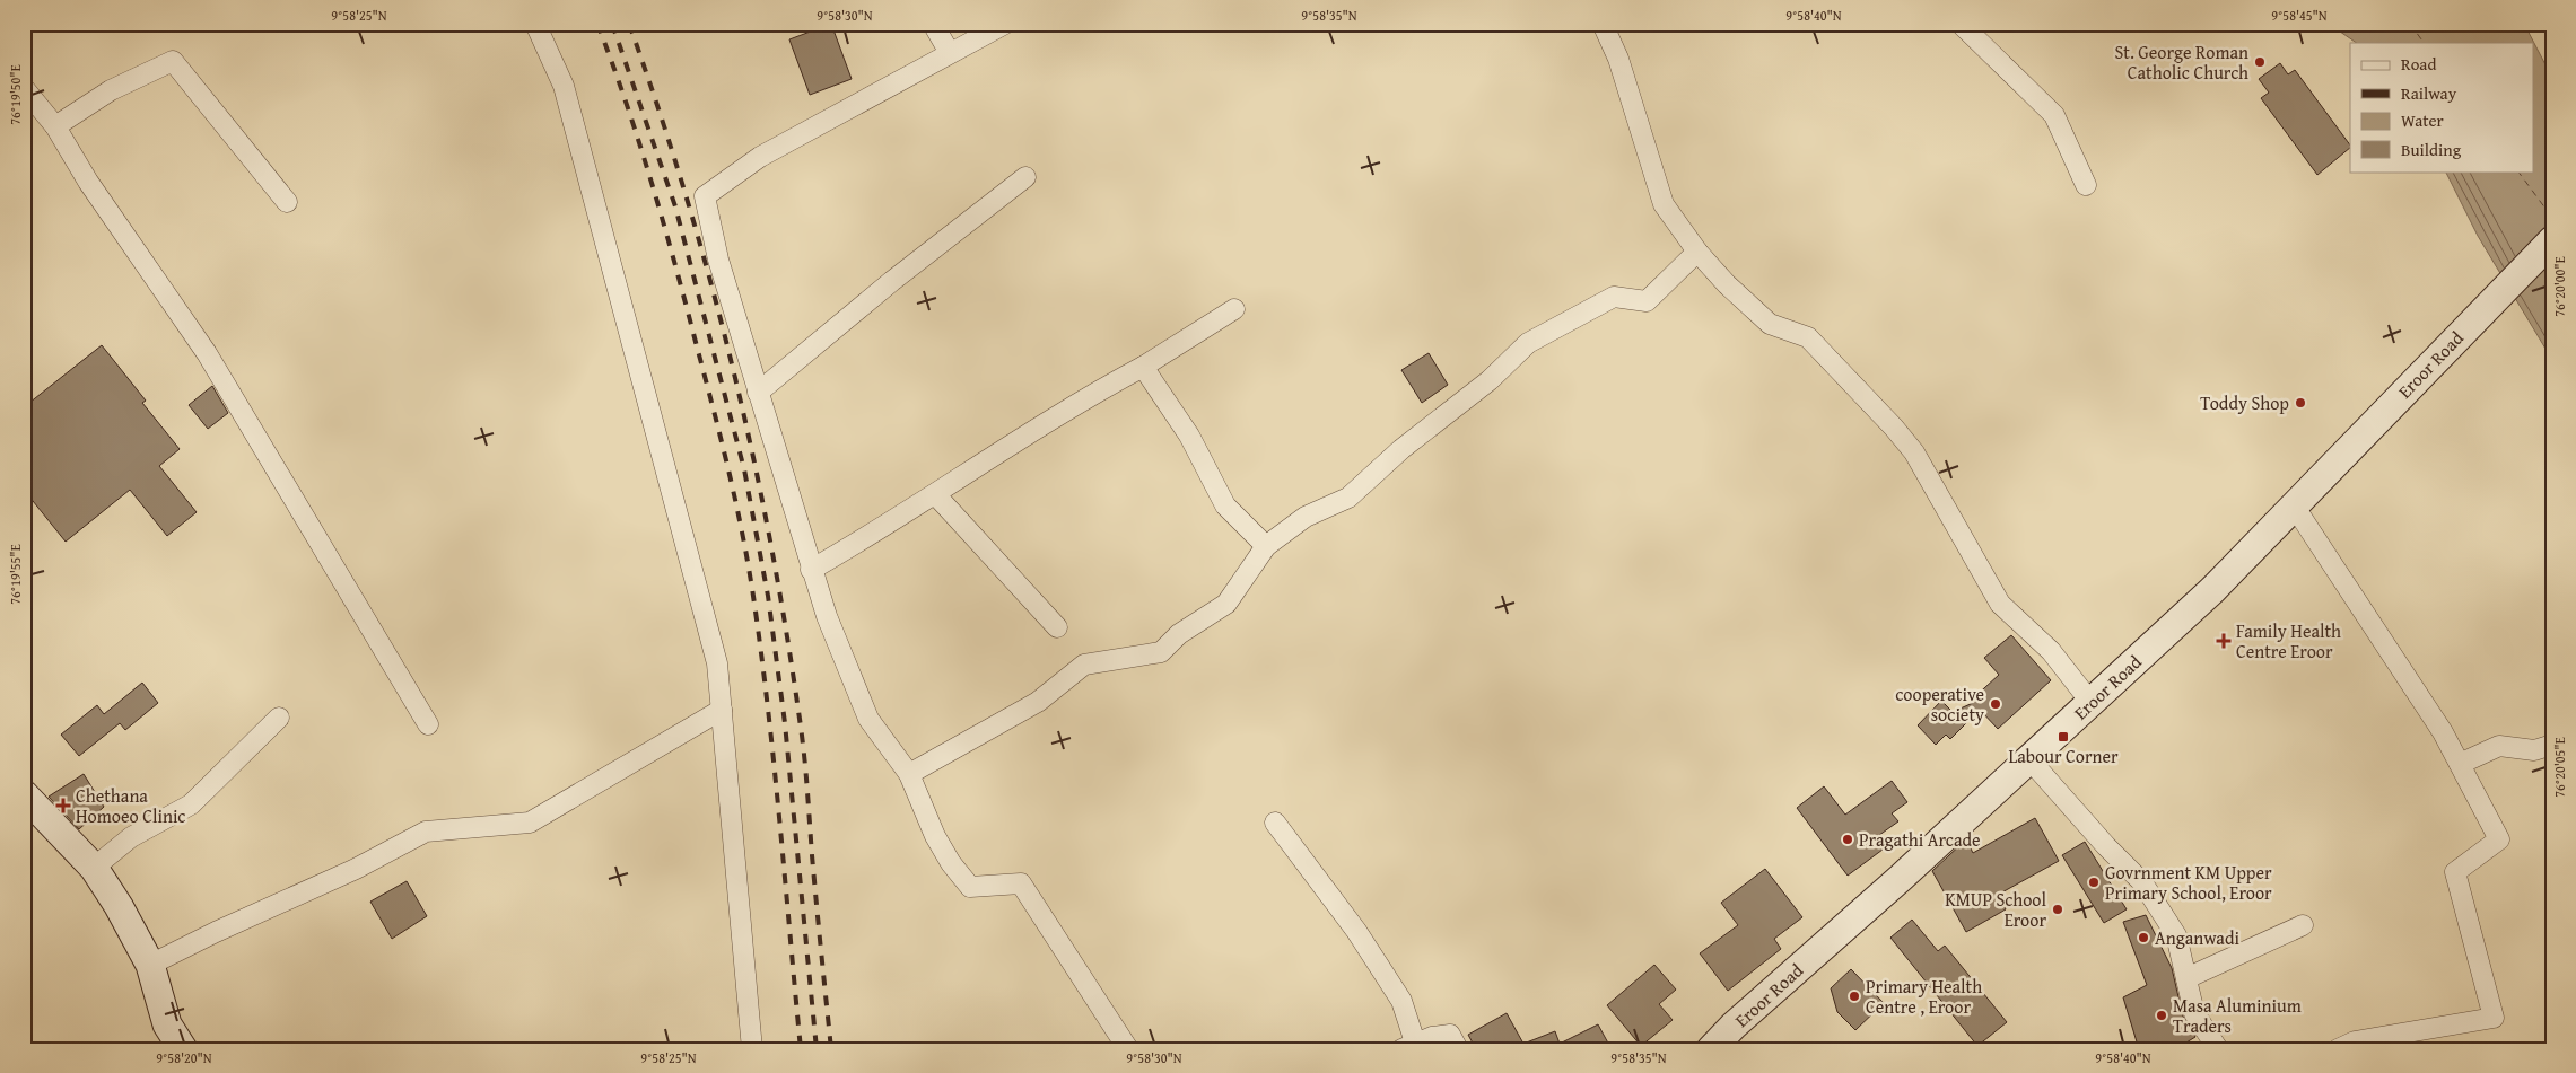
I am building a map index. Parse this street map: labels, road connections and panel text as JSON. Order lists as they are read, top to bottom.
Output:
{
  "streets": {
    "main road": ["Eroor Road"]
  },
  "places": {
    "other": [
      "St. George Roman Catholic Church",
      "Toddy Shop",
      "cooperative society",
      "Pragathi Arcade",
      "Govrnment KM Upper Primary School, Eroor",
      "KMUP School Eroor",
      "Anganwadi",
      "Primary Health Centre , Eroor",
      "Masa Aluminium Traders"
    ],
    "health": ["Family Health Centre Eroor", "Chethana Homoeo Clinic"],
    "transit": ["Labour Corner"]
  },
  "legend": [
    "Road",
    "Railway",
    "Water",
    "Building"
  ],
  "coordinates": [
    "9°58'25\"N",
    "9°58'30\"N",
    "9°58'35\"N",
    "9°58'40\"N",
    "9°58'45\"N",
    "76°19'50\"E",
    "76°20'00\"E",
    "76°19'55\"E",
    "76°20'05\"E",
    "9°58'20\"N"
  ]
}
